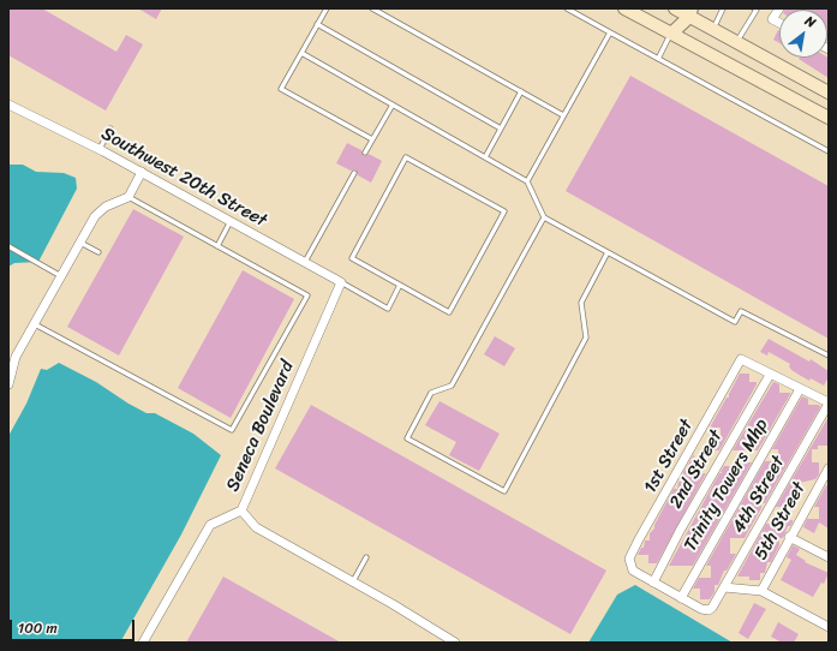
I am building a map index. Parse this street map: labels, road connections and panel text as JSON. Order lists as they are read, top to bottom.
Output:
{
  "streets": {
    "street": [
      "Southwest 20th Street",
      "Seneca Boulevard",
      "1st Street",
      "2nd Street",
      "Trinity Towers Mhp",
      "4th Street",
      "5th Street"
    ]
  },
  "crossings": [
    ["Southwest 20th Street", "Seneca Boulevard"],
    ["1st Street", "2nd Street"],
    ["1st Street", "Trinity Towers Mhp"],
    ["1st Street", "4th Street"]
  ],
  "scale_bar": "100 m",
  "north": "top right"
}
